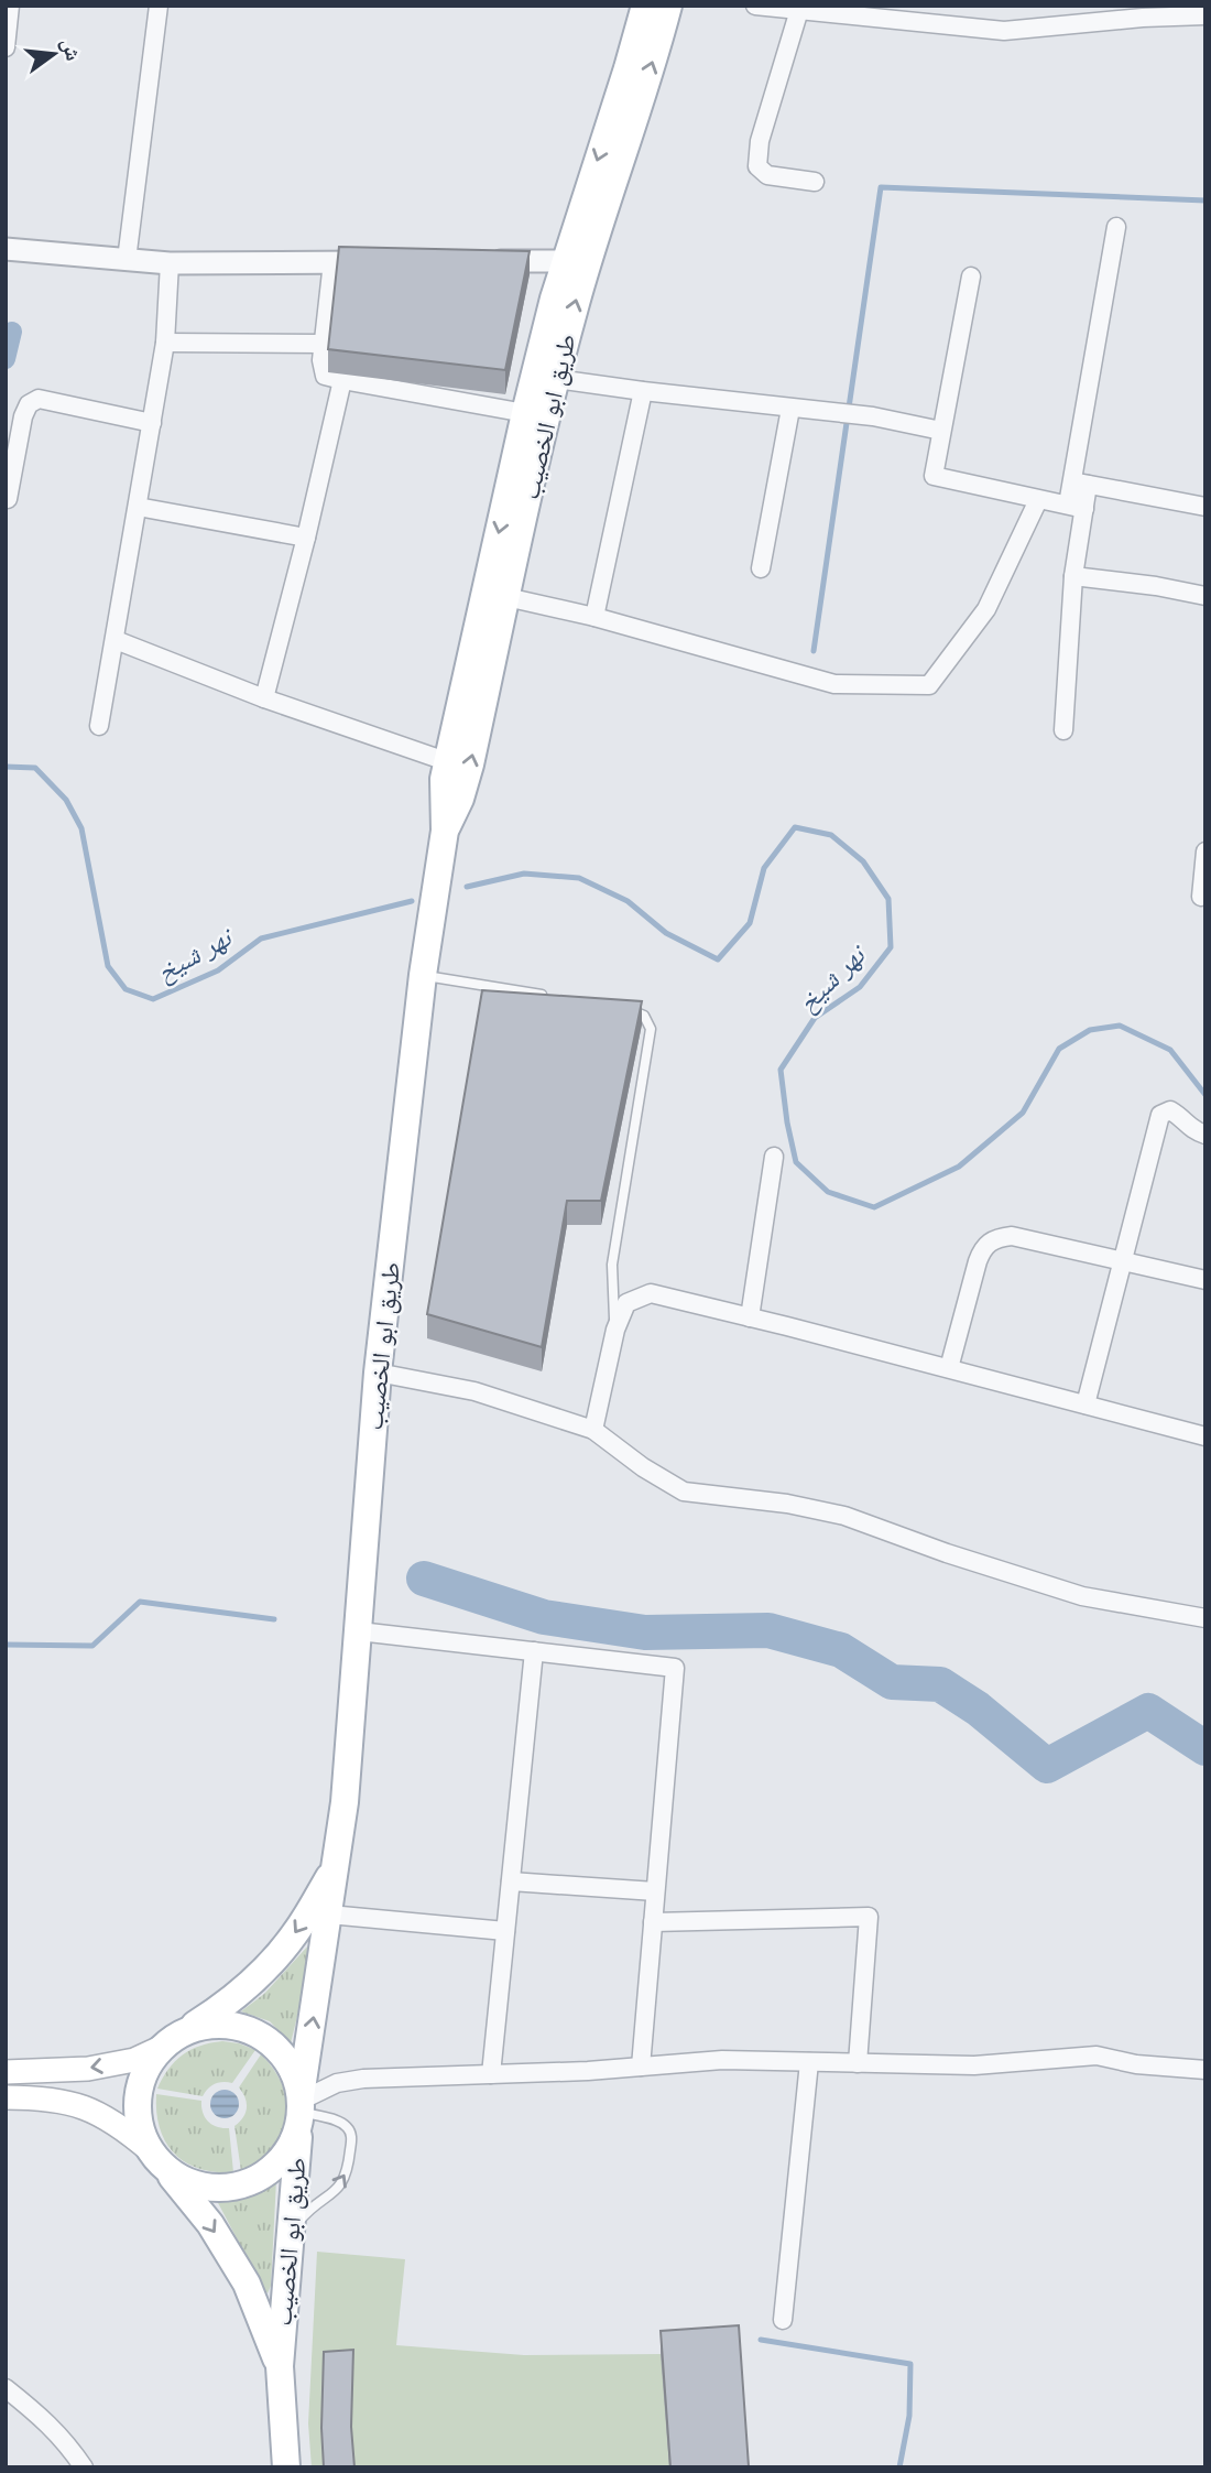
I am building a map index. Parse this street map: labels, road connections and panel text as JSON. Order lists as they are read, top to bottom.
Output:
{
  "streets": {
    "main road": ["طريق ابو الخصيب"]
  },
  "water": ["نهر شيخ"],
  "north": "right"
}
